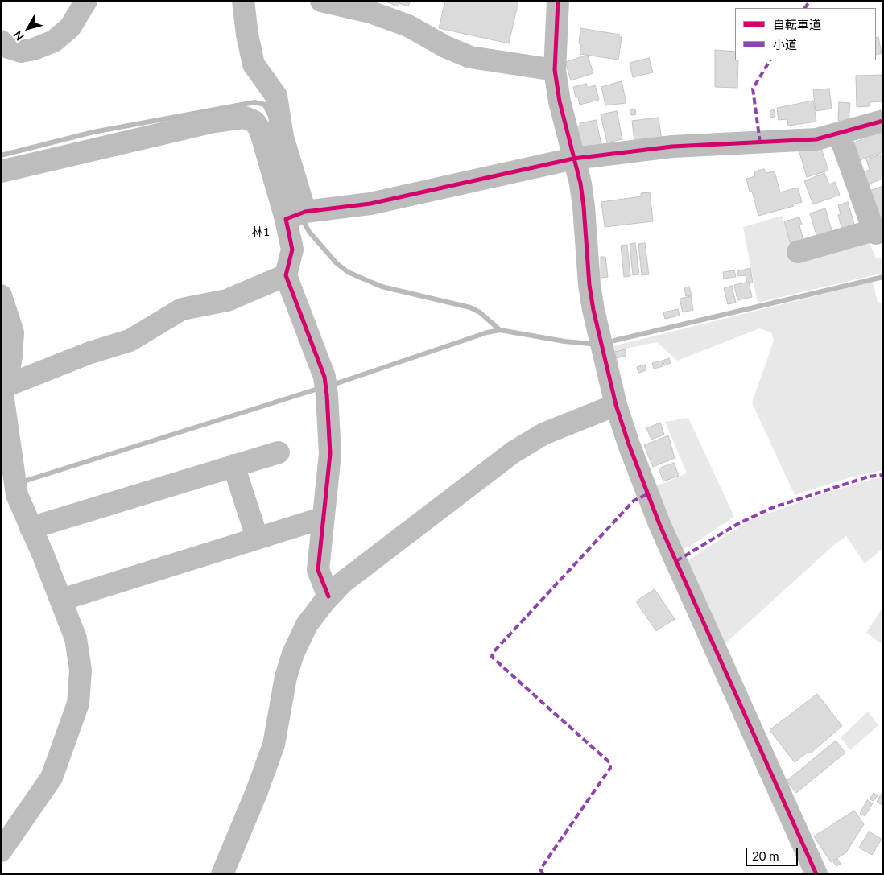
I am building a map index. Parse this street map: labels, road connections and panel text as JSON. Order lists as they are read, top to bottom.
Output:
{
  "districts": ["林1"],
  "legend": ["自転車道", "小道"],
  "scale_bar": "20 m",
  "north": "bottom left"
}
